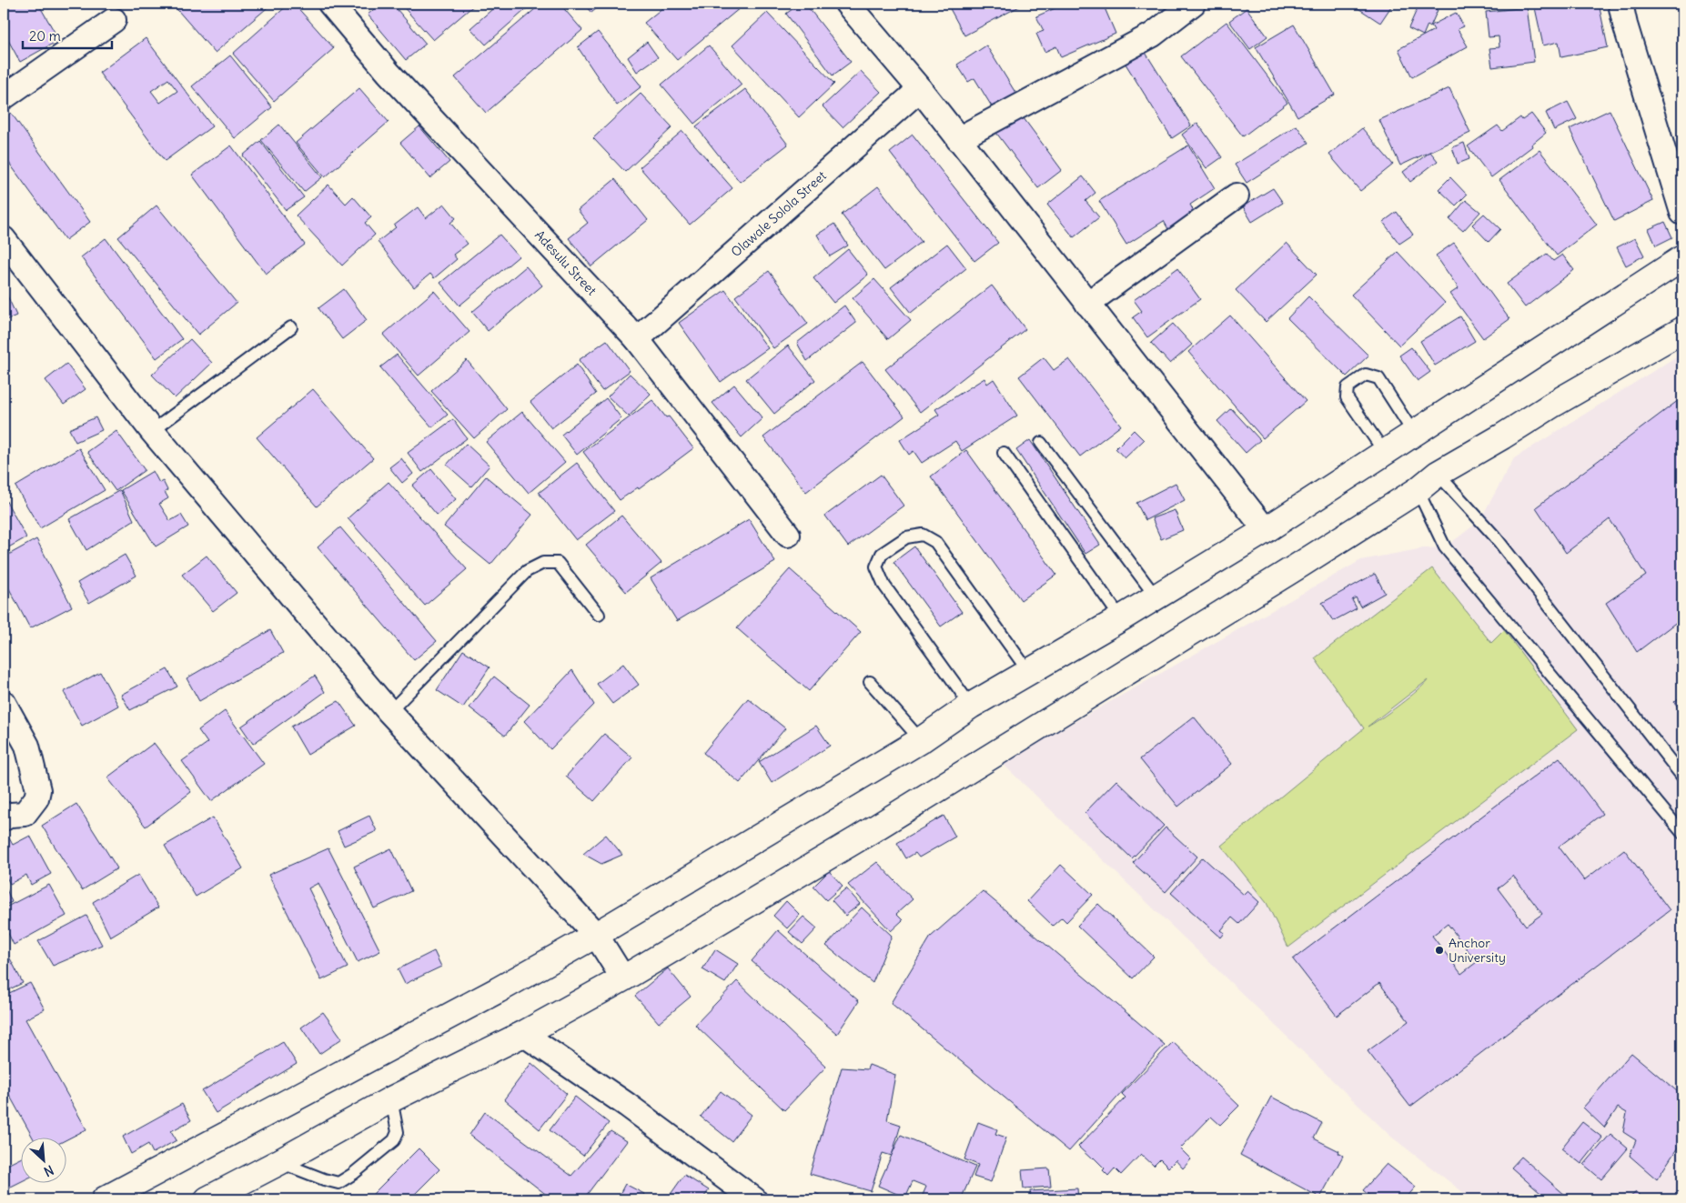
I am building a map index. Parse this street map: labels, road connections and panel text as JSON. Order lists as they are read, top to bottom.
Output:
{
  "streets": {
    "street": ["Olawale Solola Street", "Adesulu Street"]
  },
  "crossings": [
    ["Olawale Solola Street", "Adesulu Street"]
  ],
  "places": ["Anchor University"],
  "scale_bar": "20 m",
  "north": "bottom right"
}
